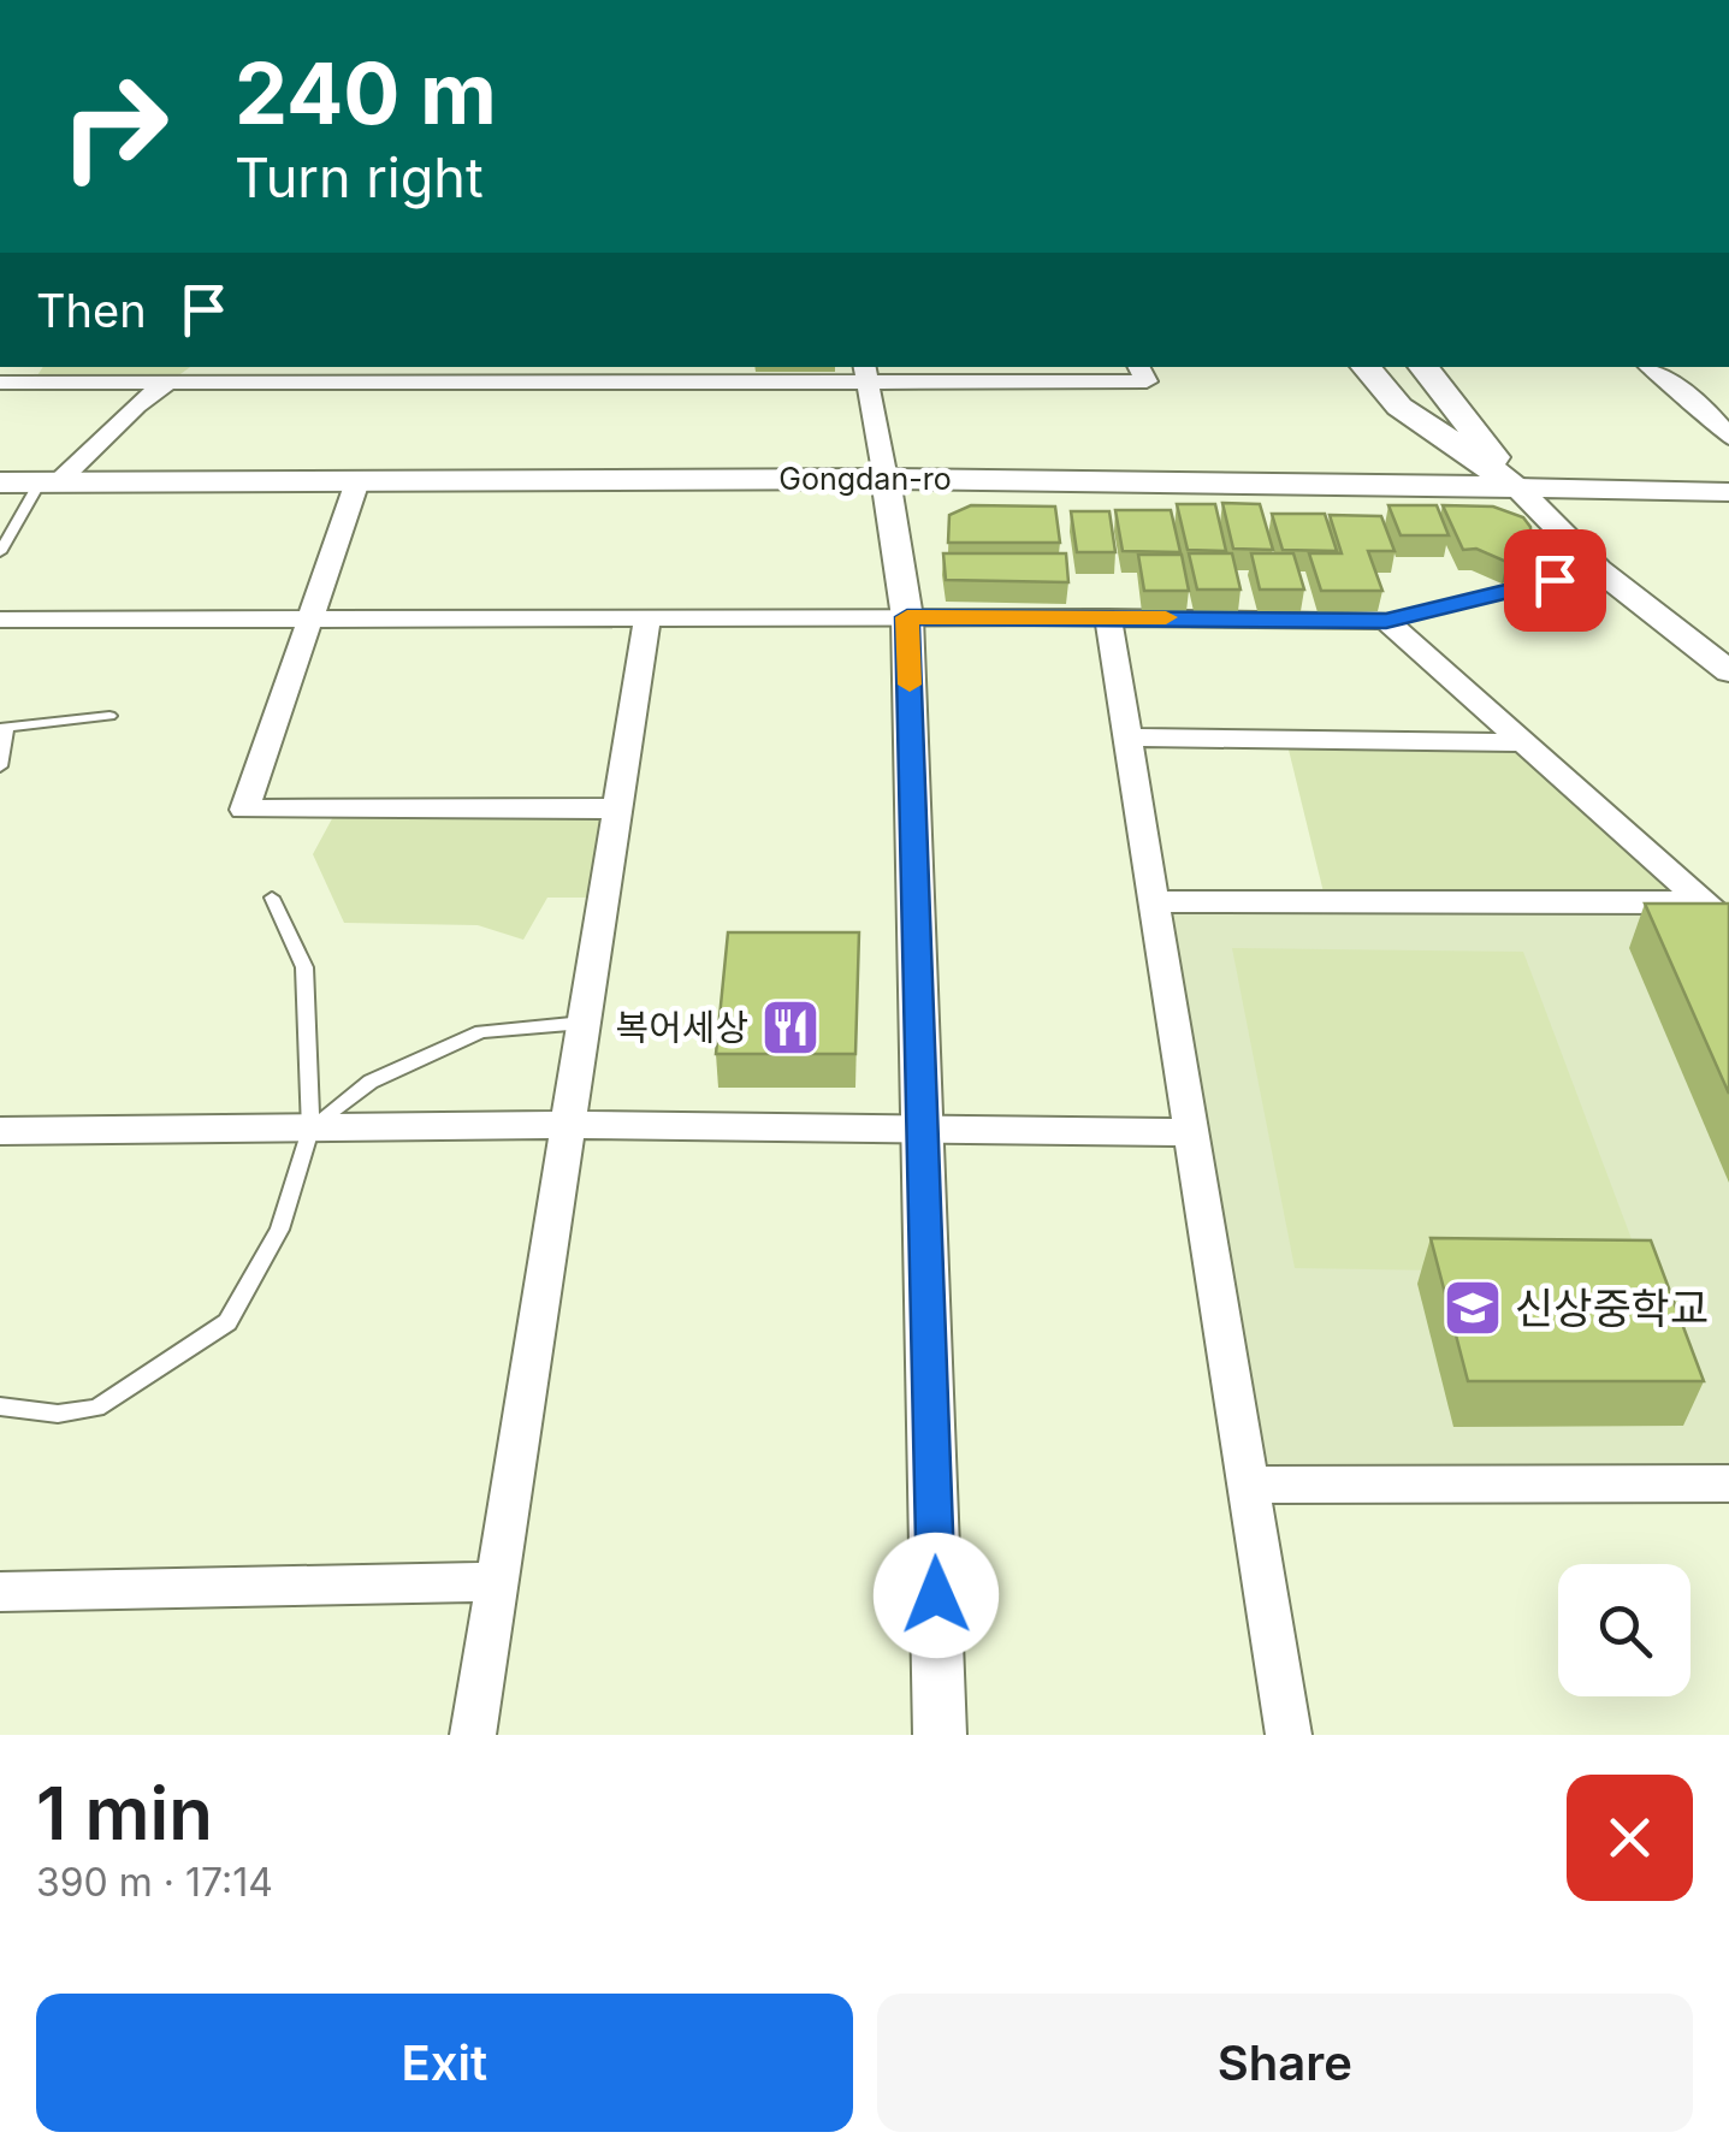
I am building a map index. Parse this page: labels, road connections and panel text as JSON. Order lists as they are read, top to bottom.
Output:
{
  "streets": {
    "main road": ["Gongdan-ro"]
  },
  "places": {
    "restaurant": ["복어세상"],
    "school or university": ["신상중학교"]
  },
  "page": {
    "turn": ["240 m", "Turn right"],
    "then": "Then",
    "heading": ["1 min", "390 m · 17:14"],
    "buttons": ["Exit", "Share"]
  }
}
